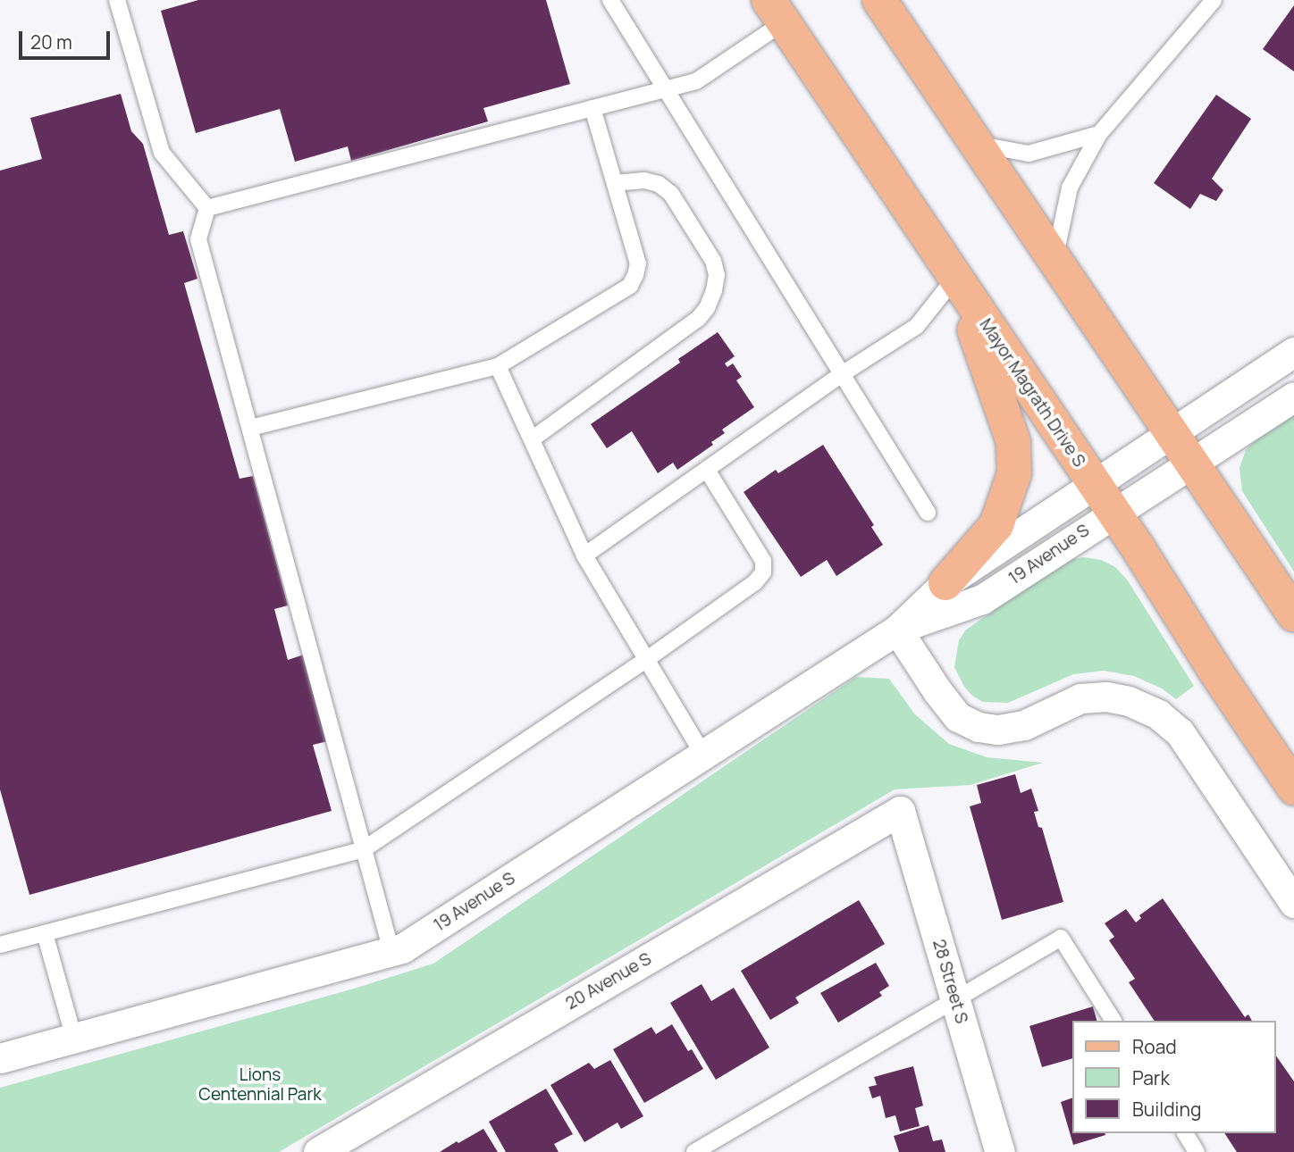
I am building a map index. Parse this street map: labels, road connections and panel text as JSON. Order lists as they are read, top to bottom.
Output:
{
  "streets": {
    "main road": ["Mayor Magrath Drive S"],
    "street": ["19 Avenue S", "20 Avenue S", "28 Street S"]
  },
  "crossings": [
    ["Mayor Magrath Drive S", "19 Avenue S"],
    ["20 Avenue S", "28 Street S"]
  ],
  "parks": ["Lions Centennial Park"],
  "legend": ["Road", "Park", "Building"],
  "scale_bar": "20 m"
}
